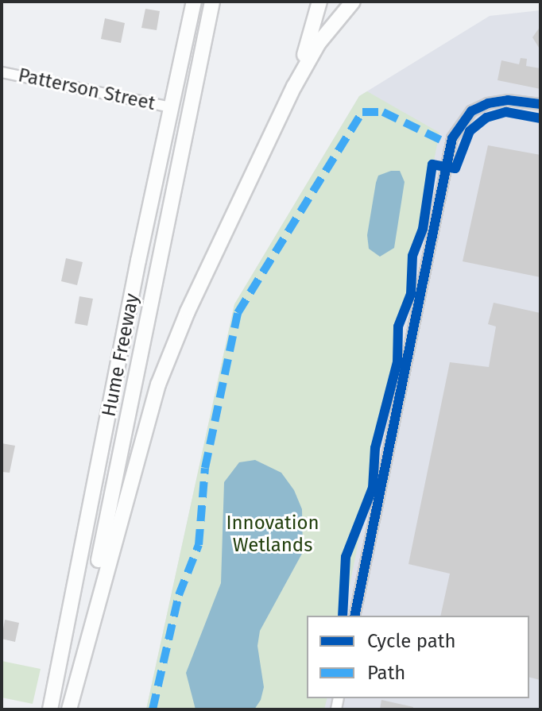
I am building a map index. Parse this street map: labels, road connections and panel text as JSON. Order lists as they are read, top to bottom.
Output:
{
  "streets": {
    "highway": ["Hume Freeway"],
    "street": ["Patterson Street"]
  },
  "crossings": [
    ["Patterson Street", "Hume Freeway"]
  ],
  "parks": ["Innovation Wetlands"],
  "legend": ["Cycle path", "Path"]
}
